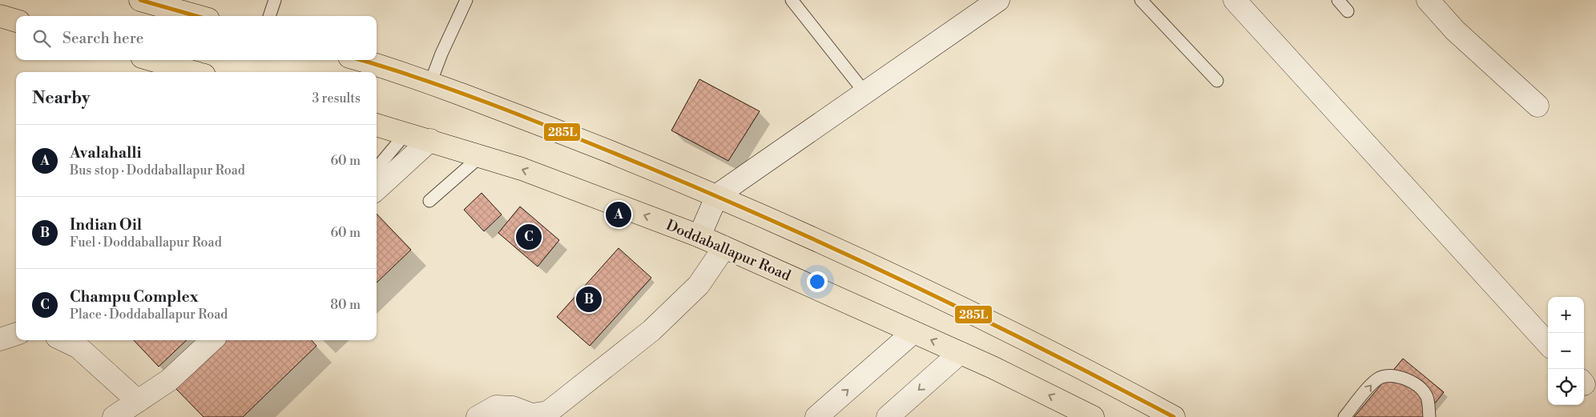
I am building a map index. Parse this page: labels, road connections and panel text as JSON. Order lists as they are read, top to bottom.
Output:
{
  "streets": {
    "main road": ["Doddaballapur Road"]
  },
  "lines": ["transit line 285L"],
  "page": {
    "search": "Search here",
    "heading": ["Nearby", "3 results"],
    "list": [
      {
        "mark": "A",
        "name": "Avalahalli",
        "note": "Bus stop · Doddaballapur Road",
        "value": "60 m"
      },
      {
        "mark": "B",
        "name": "Indian Oil",
        "note": "Fuel · Doddaballapur Road",
        "value": "60 m"
      },
      {
        "mark": "C",
        "name": "Champu Complex",
        "note": "Place · Doddaballapur Road",
        "value": "80 m"
      }
    ],
    "pins": ["A", "C", "B"],
    "map_buttons": ["+", "−"]
  }
}
